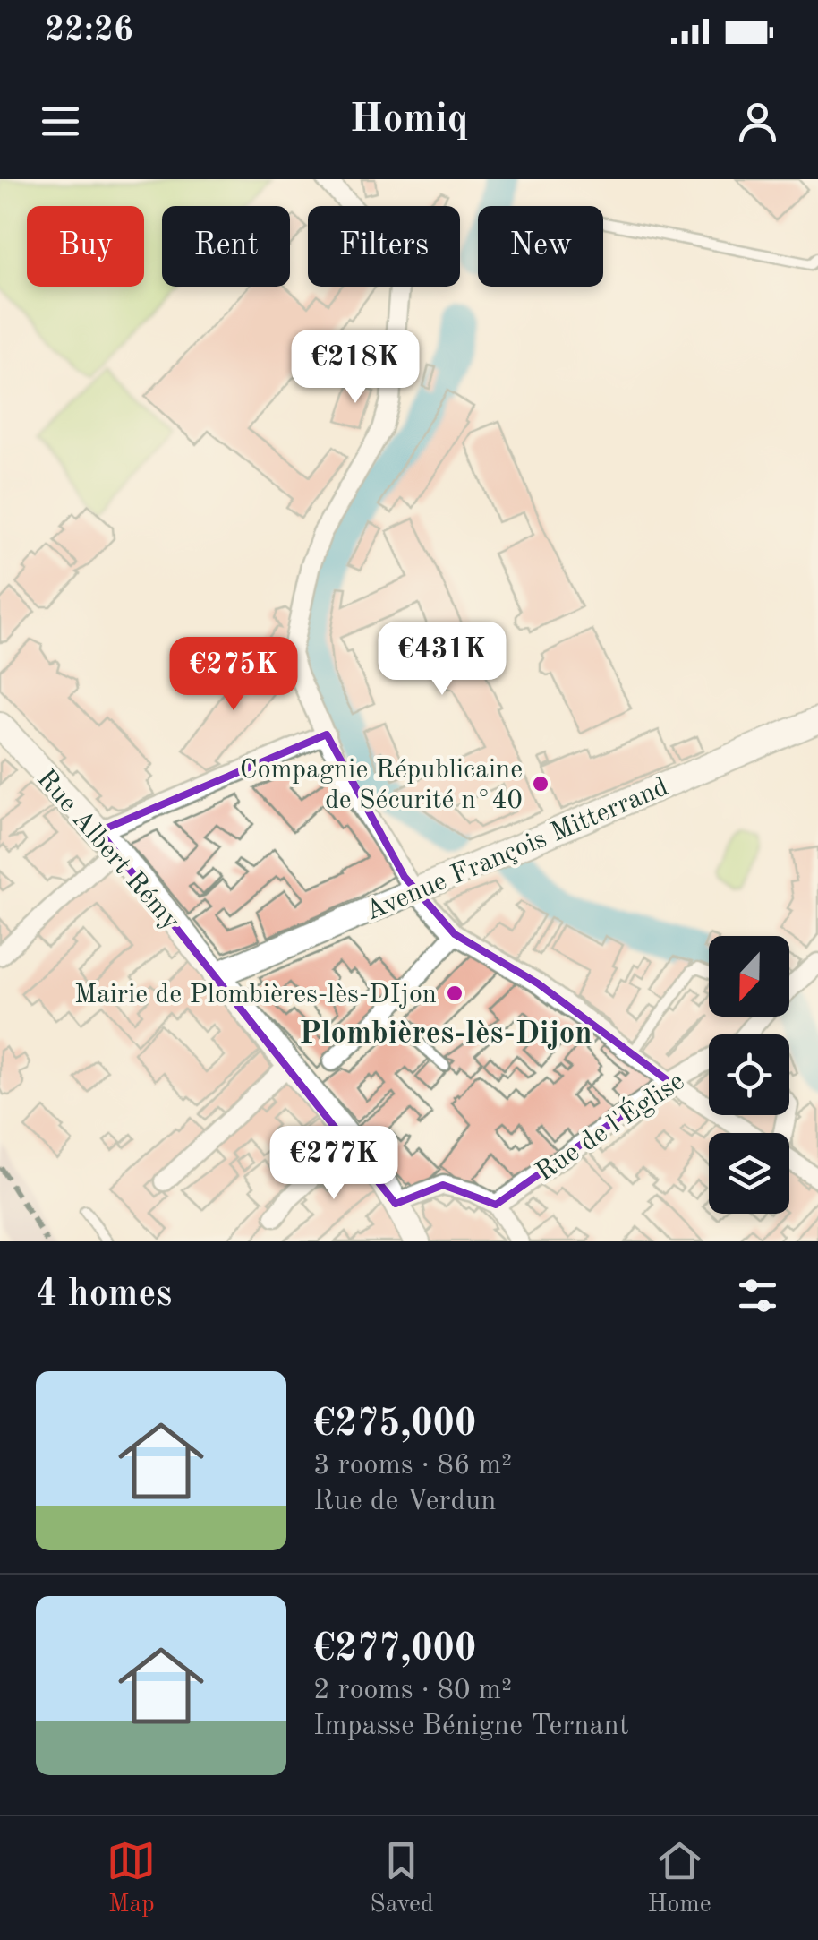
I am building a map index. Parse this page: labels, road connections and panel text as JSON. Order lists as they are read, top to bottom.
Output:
{
  "streets": {
    "main road": ["Avenue François Mitterrand", "Rue Albert Rémy"],
    "street": ["Rue de l'Église"]
  },
  "crossings": [
    ["Avenue François Mitterrand", "Rue Albert Rémy"]
  ],
  "districts": ["Plombières-lès-Dijon"],
  "places": ["Compagnie Républicaine de Sécurité n°40", "Mairie de Plombières-lès-DIjon"],
  "north": "bottom",
  "page": {
    "status": "22:26",
    "header": "Homiq",
    "chip": [
      "Buy",
      "Rent",
      "Filters",
      "New"
    ],
    "price": [
      "€218K",
      "€431K",
      "€275K",
      "€277K"
    ],
    "heading": "4 homes",
    "list": [
      {
        "name": "€275,000",
        "note": "3 rooms · 86 m² · Rue de Verdun"
      },
      {
        "name": "€277,000",
        "note": "2 rooms · 80 m² · Impasse Bénigne Ternant"
      }
    ],
    "tabs": ["Map", "Saved", "Home"]
  }
}
